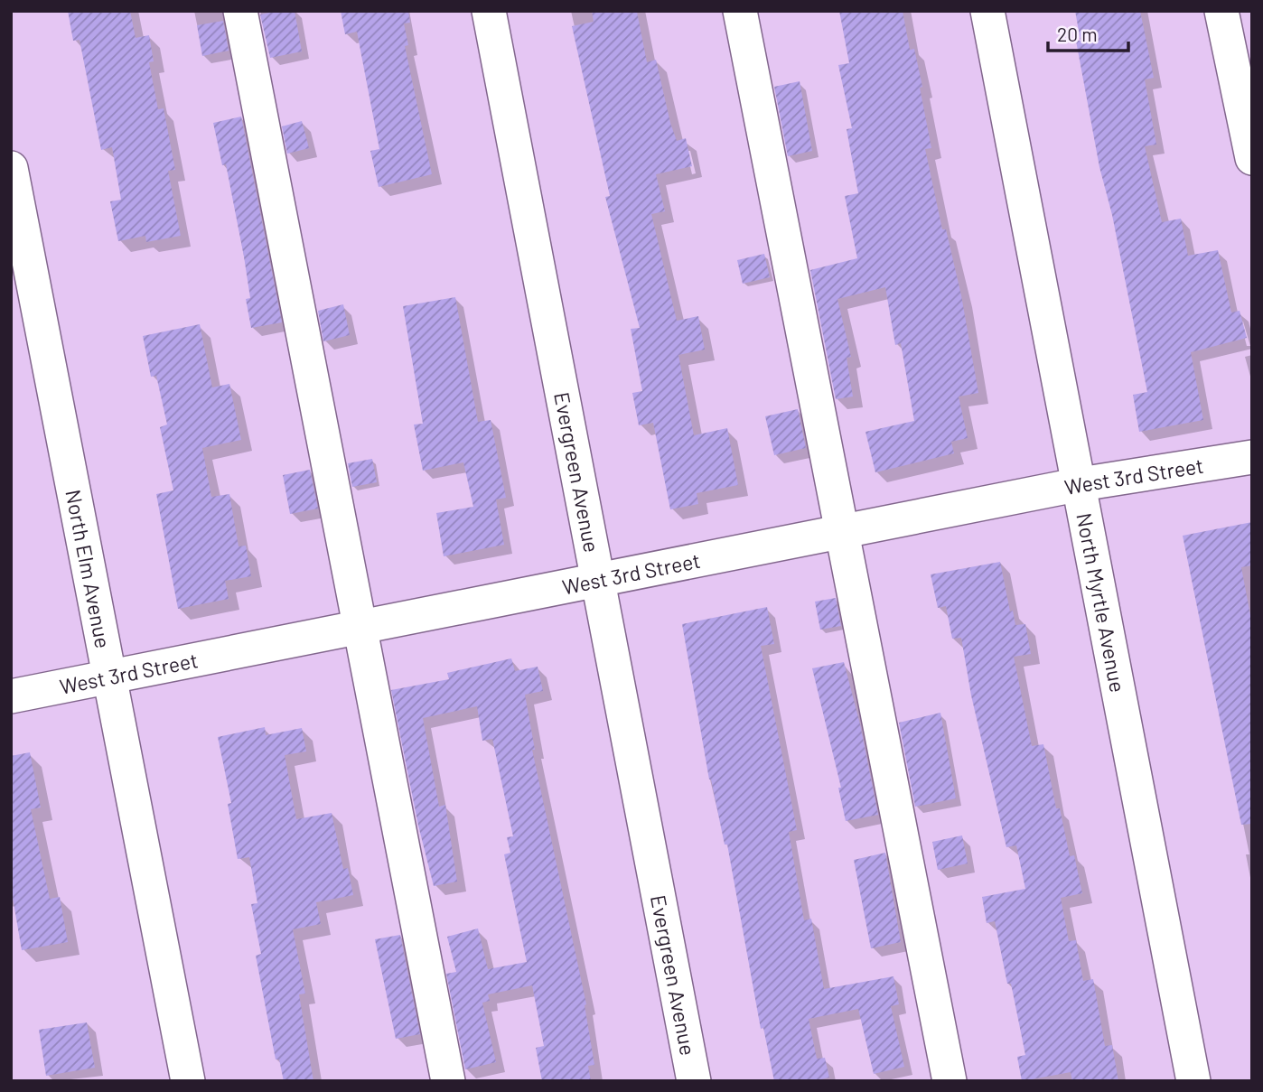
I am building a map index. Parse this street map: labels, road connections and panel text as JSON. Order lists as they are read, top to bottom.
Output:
{
  "streets": {
    "street": [
      "Evergreen Avenue",
      "West 3rd Street",
      "North Elm Avenue",
      "North Myrtle Avenue"
    ]
  },
  "crossings": [
    ["Evergreen Avenue", "West 3rd Street"],
    ["West 3rd Street", "North Elm Avenue"],
    ["West 3rd Street", "North Myrtle Avenue"]
  ],
  "scale_bar": "20 m"
}
